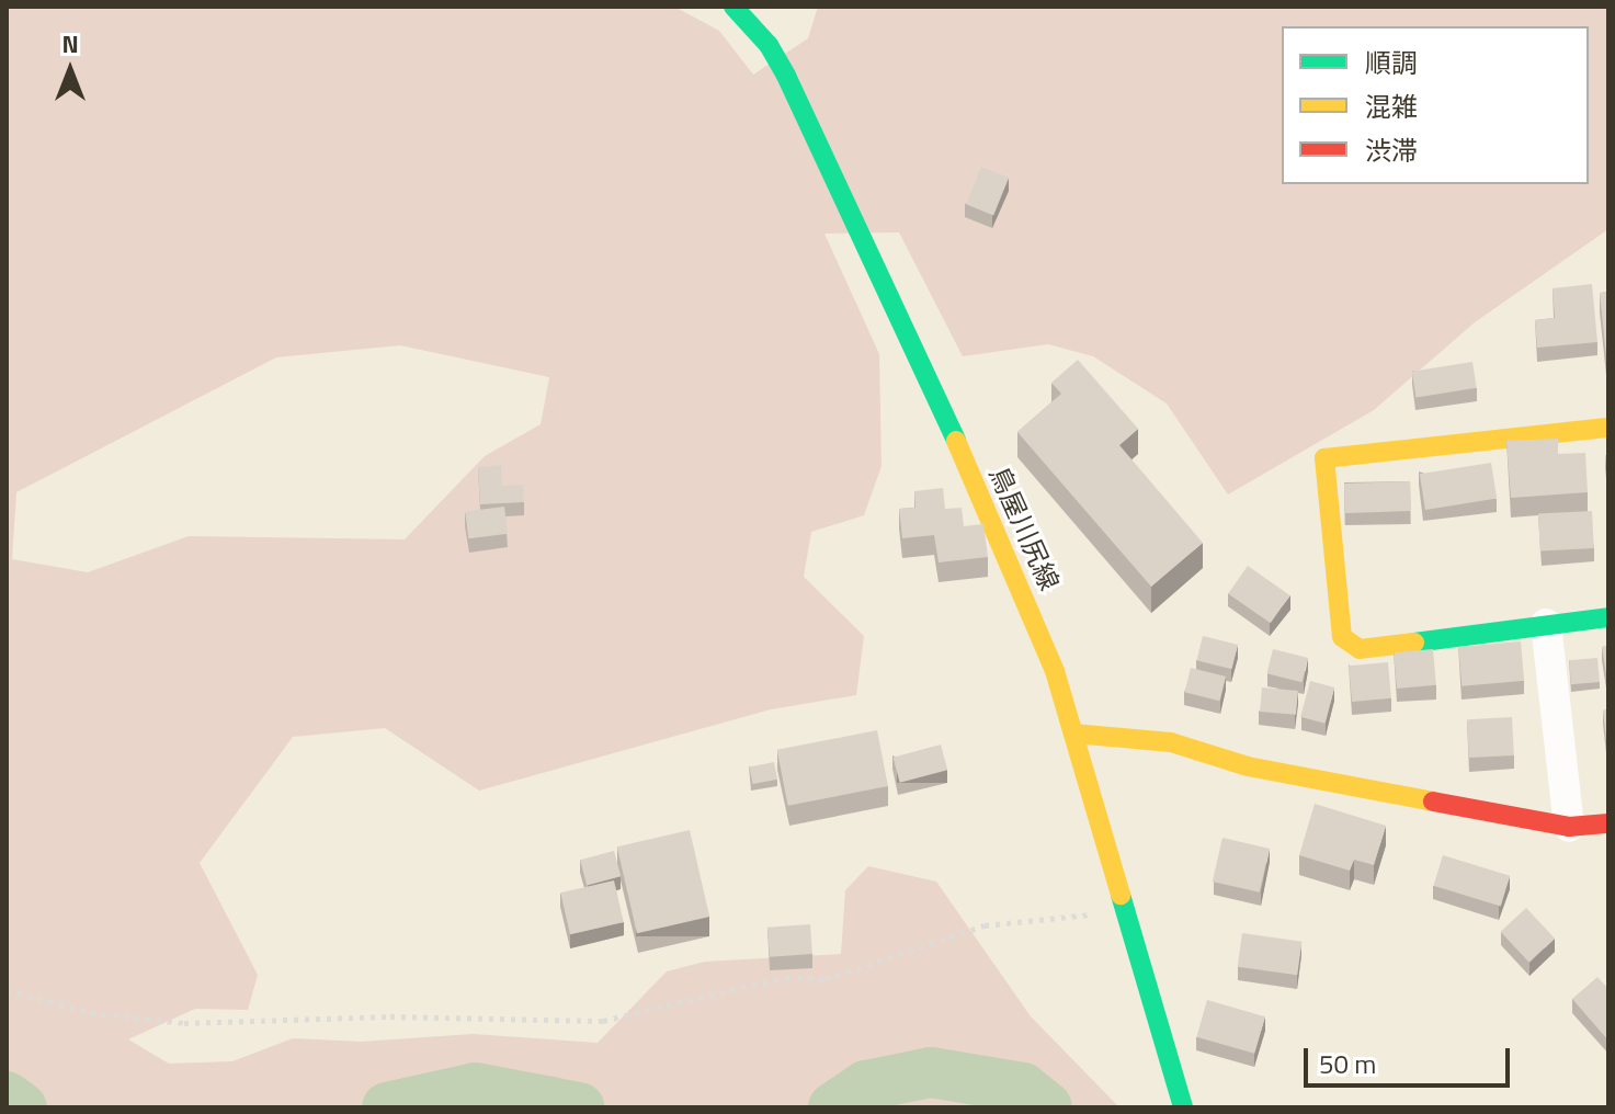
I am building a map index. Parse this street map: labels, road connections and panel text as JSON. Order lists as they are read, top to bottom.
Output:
{
  "streets": {
    "street": ["鳥屋川尻線"]
  },
  "legend": ["順調", "混雑", "渋滞"],
  "scale_bar": "50 m",
  "north": "top"
}
